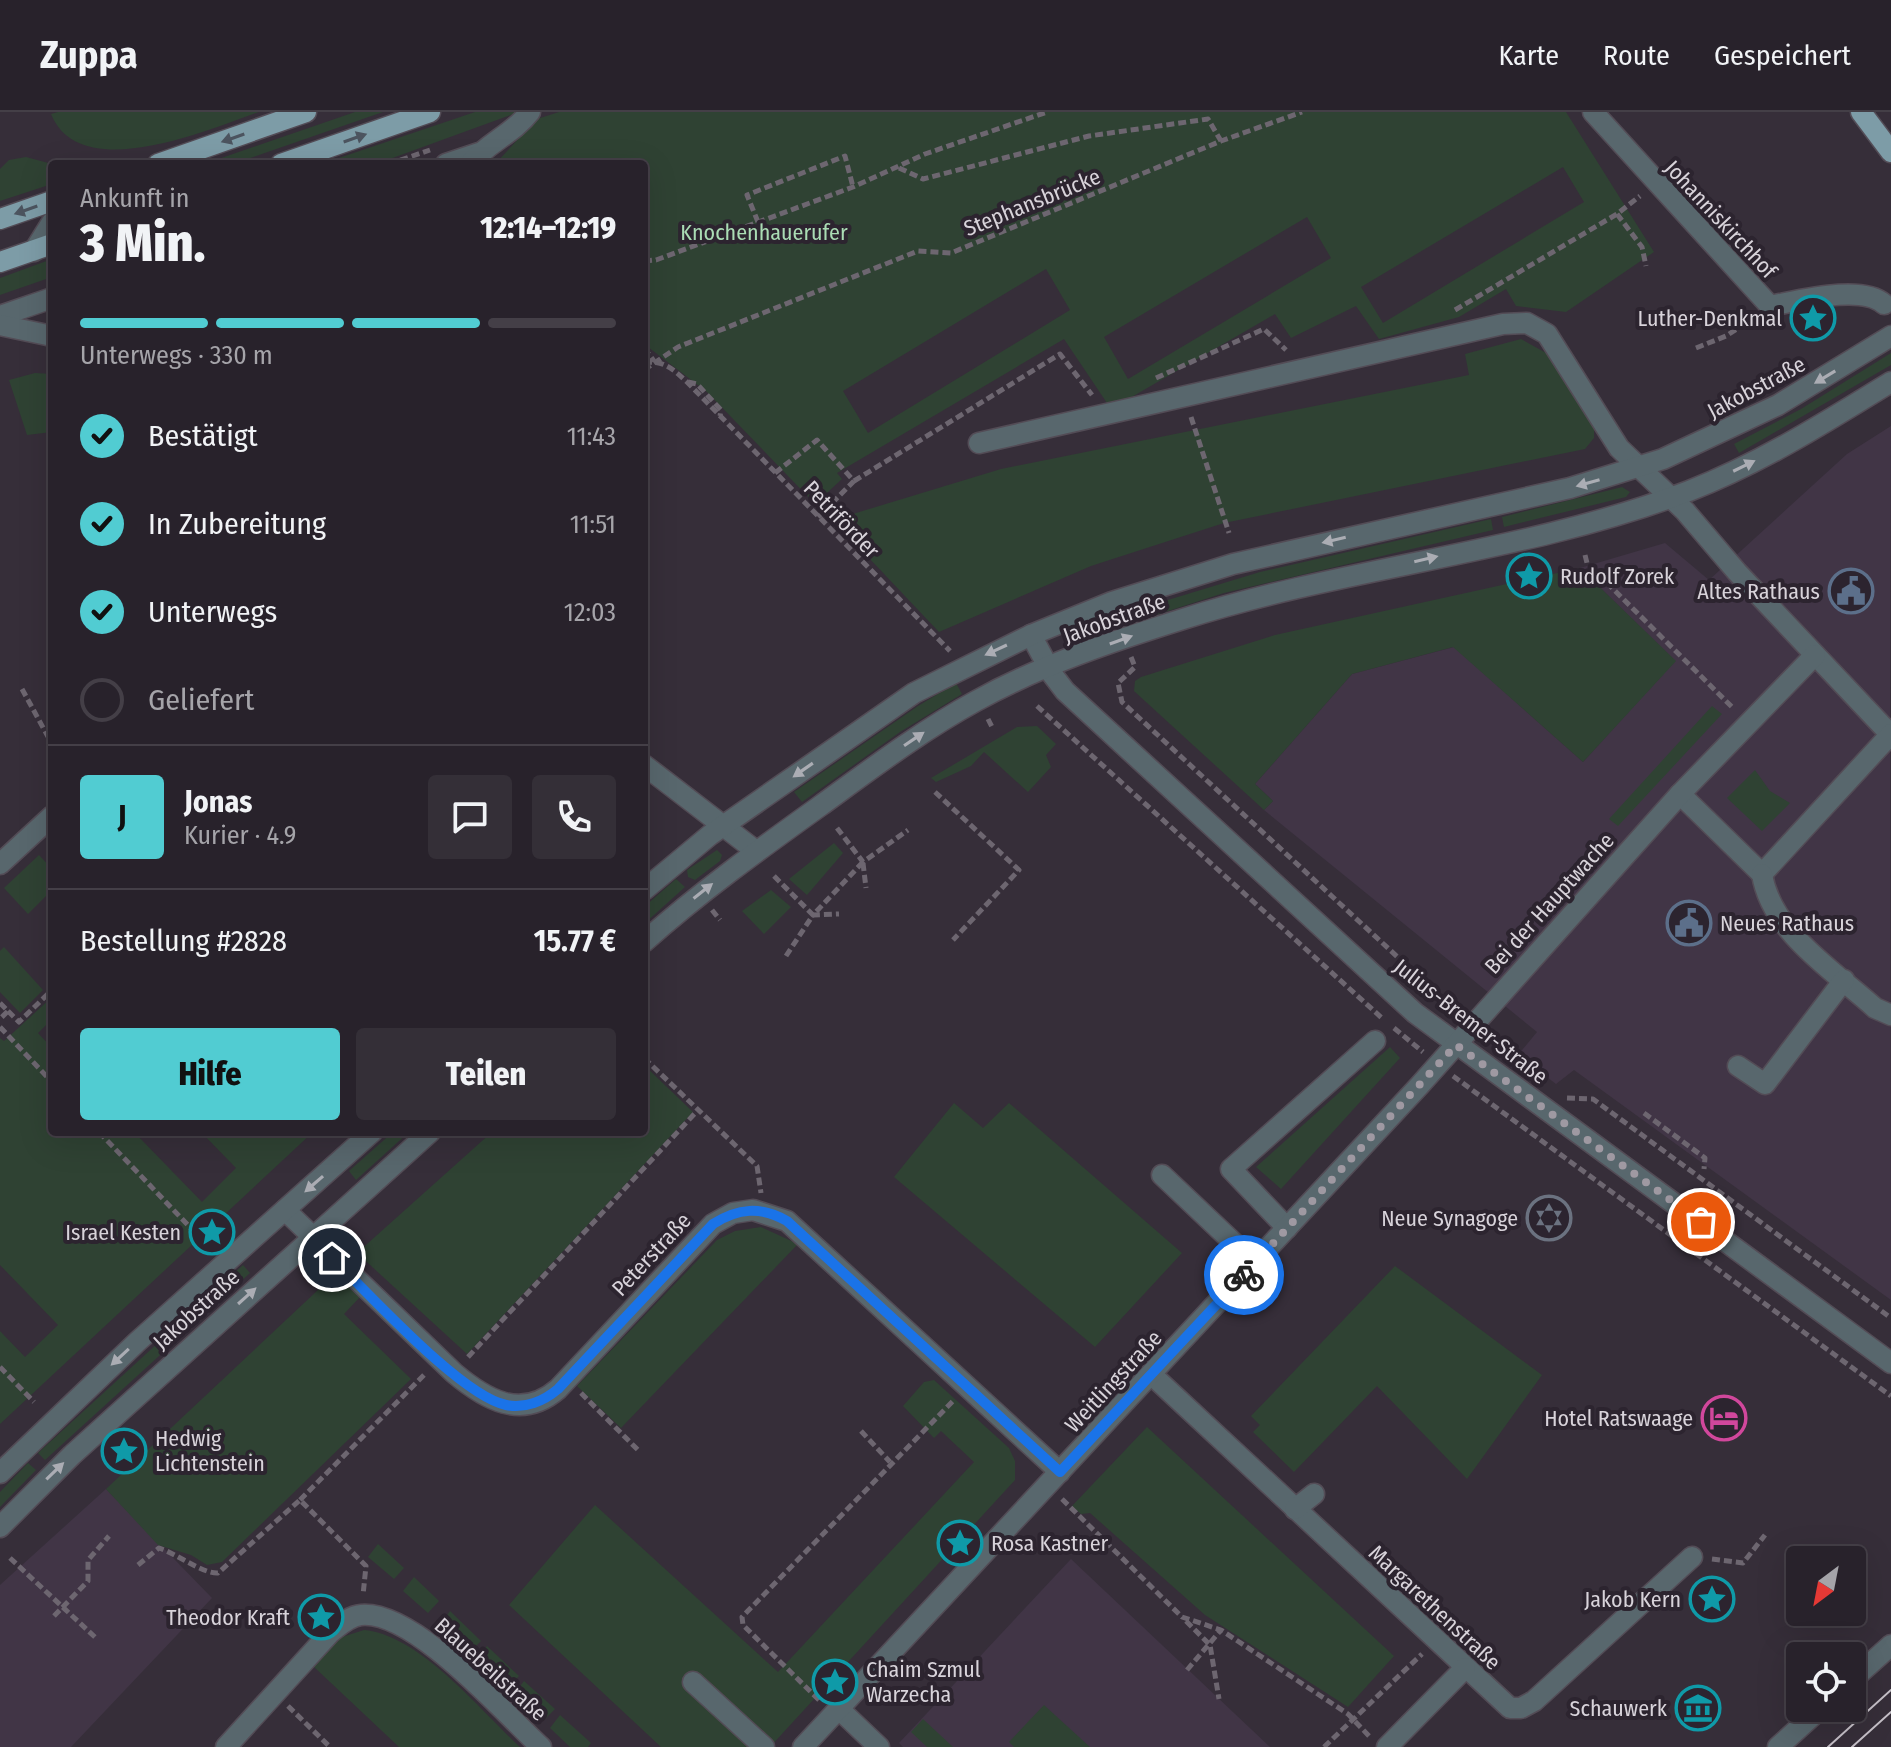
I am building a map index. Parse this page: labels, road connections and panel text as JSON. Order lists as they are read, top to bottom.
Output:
{
  "streets": {
    "street": [
      "Johanniskirchhof",
      "Jakobstraße",
      "Bei der Hauptwache",
      "Julius-Bremer-Straße",
      "Peterstraße",
      "Weitlingstraße",
      "Margarethenstraße",
      "Blauebeilstraße"
    ],
    "path": ["Stephansbrücke", "Petriförder"]
  },
  "crossings": [
    ["Stephansbrücke", "Petriförder"],
    ["Jakobstraße", "Julius-Bremer-Straße"],
    ["Jakobstraße", "Peterstraße"],
    ["Bei der Hauptwache", "Julius-Bremer-Straße"],
    ["Bei der Hauptwache", "Weitlingstraße"],
    ["Julius-Bremer-Straße", "Weitlingstraße"],
    ["Weitlingstraße", "Margarethenstraße"]
  ],
  "parks": ["Knochenhauerufer"],
  "places": {
    "place": [
      "Luther-Denkmal",
      "Rudolf Zorek",
      "Israel Kesten",
      "Hedwig Lichtenstein",
      "Rosa Kastner",
      "Jakob Kern",
      "Theodor Kraft",
      "Chaim Szmul Warzecha"
    ],
    "public building": ["Altes Rathaus", "Neues Rathaus"],
    "synagogue": ["Neue Synagoge"],
    "hotel": ["Hotel Ratswaage"],
    "museum": ["Schauwerk"]
  },
  "north": "bottom left",
  "page": {
    "header": "Zuppa",
    "nav": ["Karte", "Route", "Gespeichert"],
    "heading": ["3 Min.", "Ankunft in", "12:14–12:19"],
    "panel": [
      "Jonas",
      "Kurier · 4.9",
      "Bestellung #2828",
      "15.77 €"
    ],
    "bar": "Unterwegs · 330 m",
    "list": [
      ["Bestätigt", "11:43"],
      ["In Zubereitung", "11:51"],
      ["Unterwegs", "12:03"],
      "Geliefert"
    ],
    "round": "J",
    "buttons": ["Hilfe", "Teilen"]
  }
}
